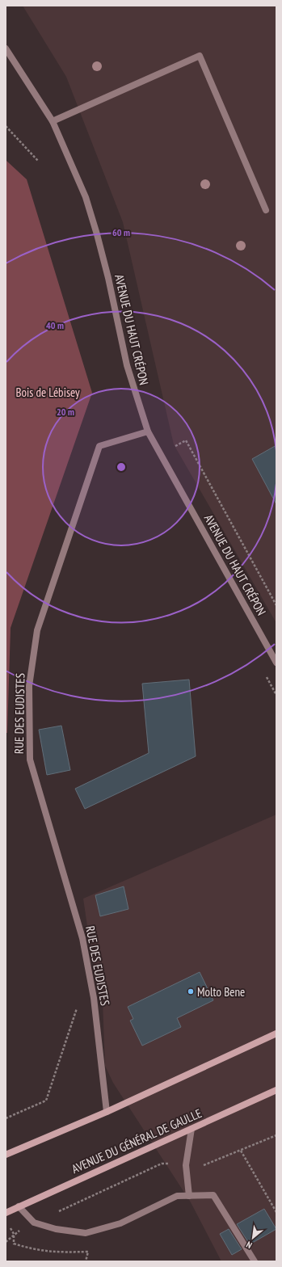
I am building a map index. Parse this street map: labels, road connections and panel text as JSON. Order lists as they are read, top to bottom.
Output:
{
  "streets": {
    "main road": ["AVENUE DU GÉNÉRAL DE GAULLE"],
    "street": ["AVENUE DU HAUT CRÉPON", "RUE DES EUDISTES"]
  },
  "crossings": [
    ["AVENUE DU HAUT CRÉPON", "RUE DES EUDISTES"]
  ],
  "parks": ["Bois de Lébisey"],
  "places": ["Molto Bene"],
  "north": "bottom left",
  "rings": ["60 m", "40 m", "20 m"]
}
